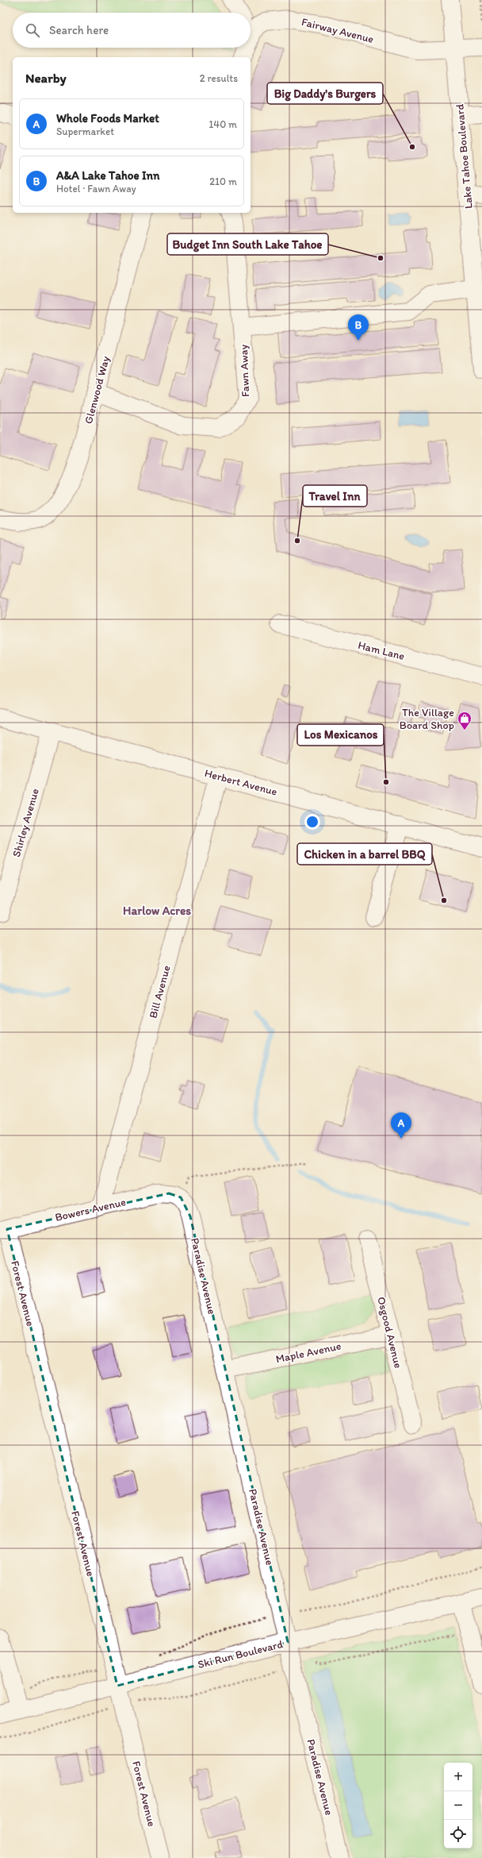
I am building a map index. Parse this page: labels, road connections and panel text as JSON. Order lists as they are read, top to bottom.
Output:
{
  "streets": {
    "main road": [
      "Fairway Avenue",
      "Lake Tahoe Boulevard",
      "Fawn Away",
      "Glenwood Way",
      "Ham Lane",
      "Herbert Avenue",
      "Shirley Avenue",
      "Bill Avenue",
      "Bowers Avenue",
      "Paradise Avenue",
      "Forest Avenue",
      "Osgood Avenue",
      "Maple Avenue",
      "Ski Run Boulevard"
    ]
  },
  "crossings": [
    ["Fairway Avenue", "Lake Tahoe Boulevard"],
    ["Fawn Away", "Glenwood Way"],
    ["Herbert Avenue", "Shirley Avenue"],
    ["Herbert Avenue", "Bill Avenue"],
    ["Bill Avenue", "Bowers Avenue"],
    ["Bowers Avenue", "Paradise Avenue"],
    ["Bowers Avenue", "Forest Avenue"],
    ["Paradise Avenue", "Maple Avenue"],
    ["Paradise Avenue", "Ski Run Boulevard"],
    ["Forest Avenue", "Ski Run Boulevard"],
    ["Osgood Avenue", "Maple Avenue"]
  ],
  "districts": ["Harlow Acres"],
  "places": {
    "other": [
      "Big Daddy's Burgers",
      "Budget Inn South Lake Tahoe",
      "Travel Inn",
      "Los Mexicanos",
      "Chicken in a barrel BBQ"
    ],
    "shop": ["The Village Board Shop"]
  },
  "page": {
    "search": "Search here",
    "heading": ["Nearby", "2 results"],
    "list": [
      {
        "mark": "A",
        "name": "Whole Foods Market",
        "note": "Supermarket",
        "value": "140 m"
      },
      {
        "mark": "B",
        "name": "A&A Lake Tahoe Inn",
        "note": "Hotel · Fawn Away",
        "value": "210 m"
      }
    ],
    "pins": ["B", "A"],
    "map_buttons": ["+", "−"]
  }
}
